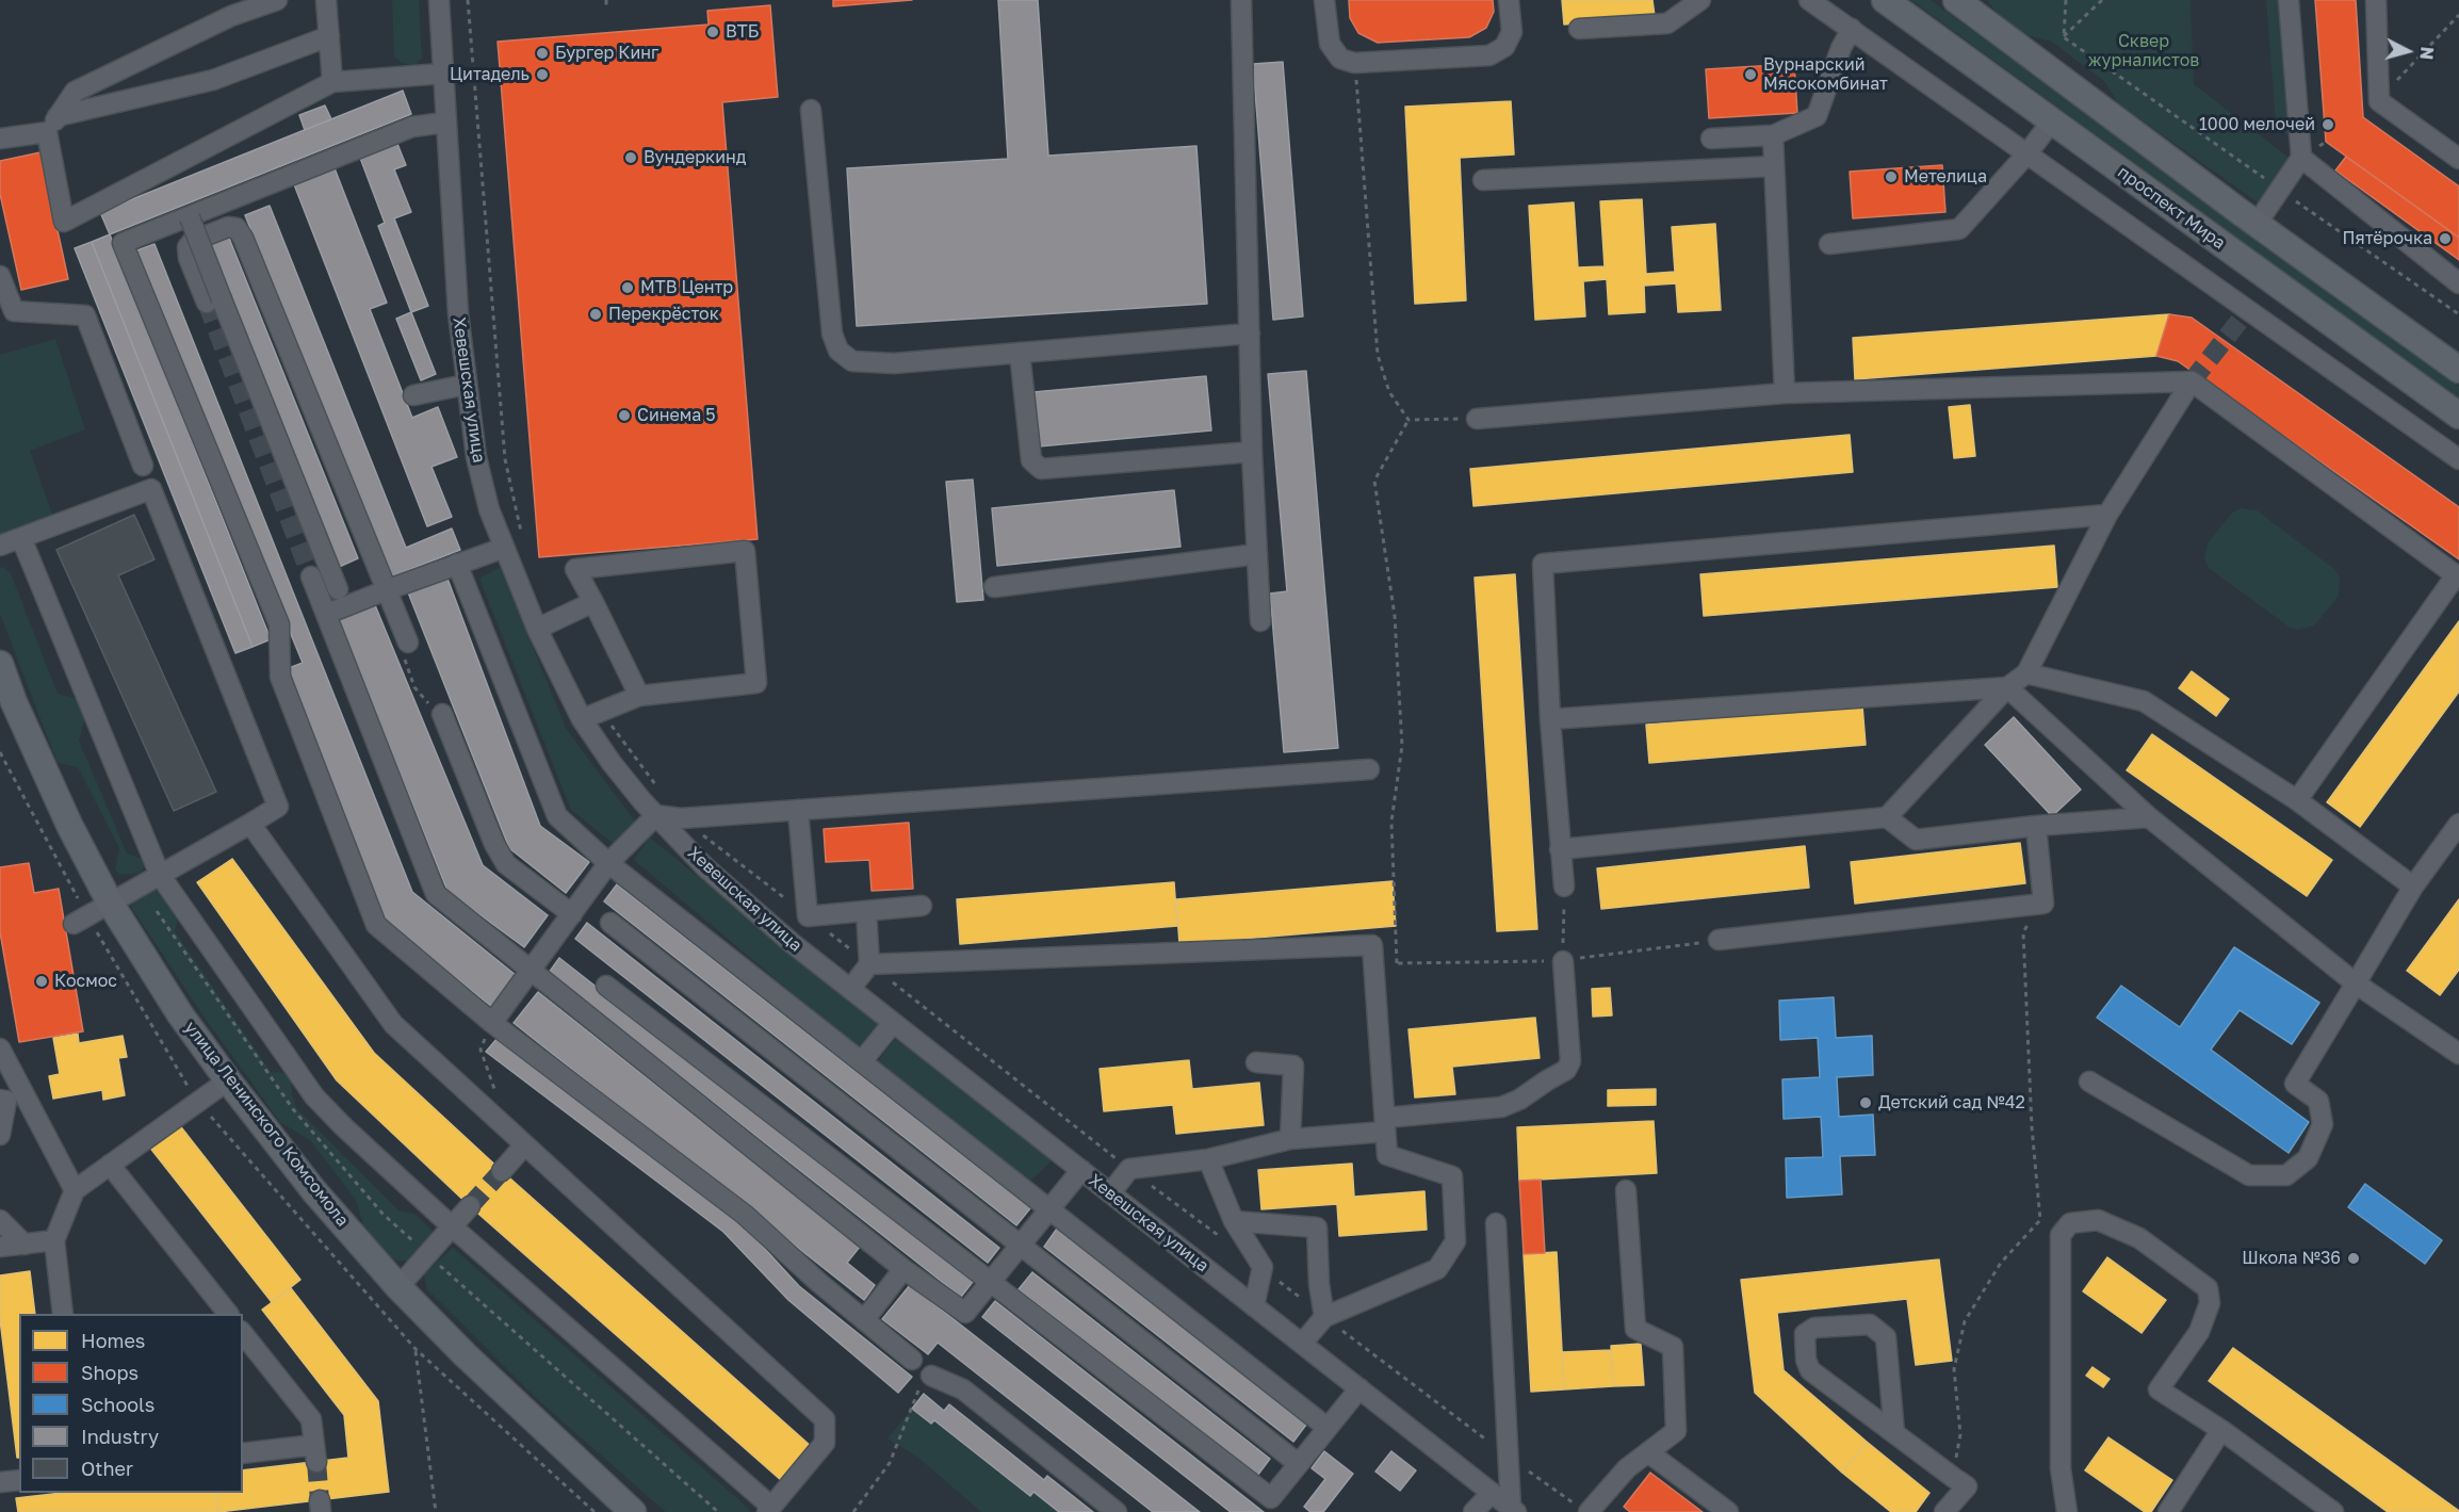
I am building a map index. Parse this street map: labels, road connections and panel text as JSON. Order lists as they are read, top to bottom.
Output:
{
  "streets": {
    "main road": ["проспект Мира", "улица Ленинского Комсомола"],
    "street": ["Хевешская улица"]
  },
  "parks": ["Сквер журналистов"],
  "places": [
    "ВТБ",
    "Бургер Кинг",
    "Цитадель",
    "Вурнарский Мясокомбинат",
    "1000 мелочей",
    "Вундеркинд",
    "Метелица",
    "Пятёрочка",
    "МТВ Центр",
    "Перекрёсток",
    "Синема 5",
    "Космос",
    "Детский сад №42",
    "Школа №36"
  ],
  "legend": [
    "Homes",
    "Shops",
    "Schools",
    "Industry",
    "Other"
  ],
  "north": "right"
}
